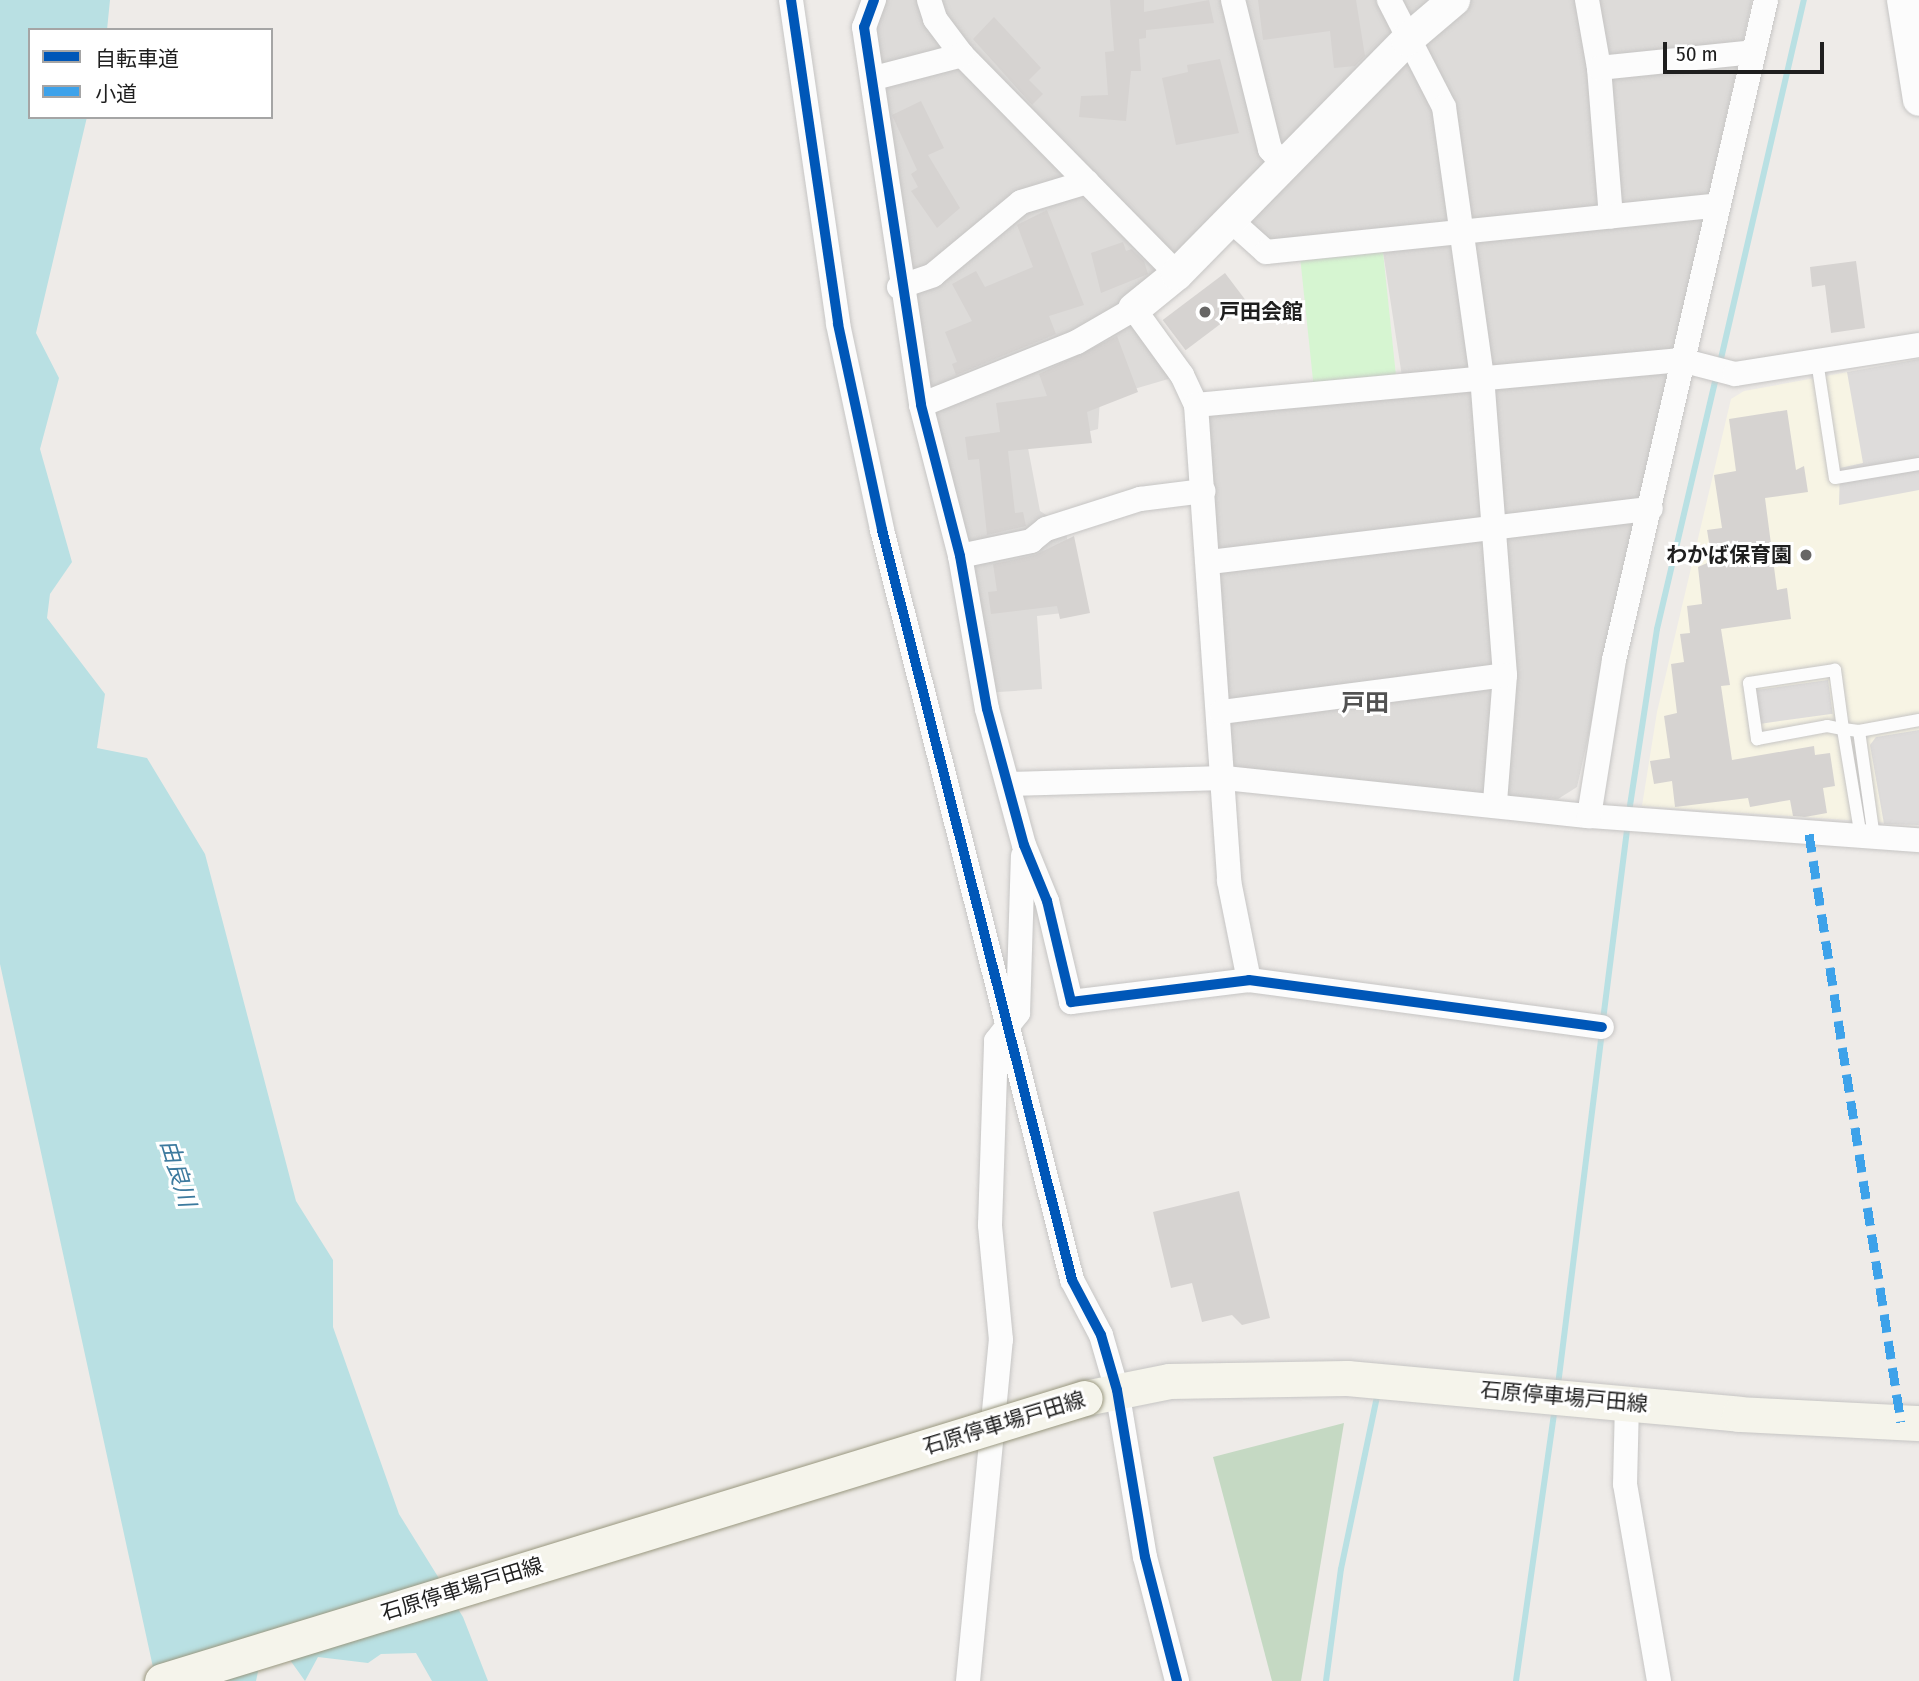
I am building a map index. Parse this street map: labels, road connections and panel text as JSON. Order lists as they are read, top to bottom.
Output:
{
  "streets": {
    "main road": ["石原停車場戸田線"]
  },
  "districts": ["戸田"],
  "water": ["由良川"],
  "places": ["戸田会館", "わかば保育園"],
  "legend": ["自転車道", "小道"],
  "scale_bar": "50 m"
}
